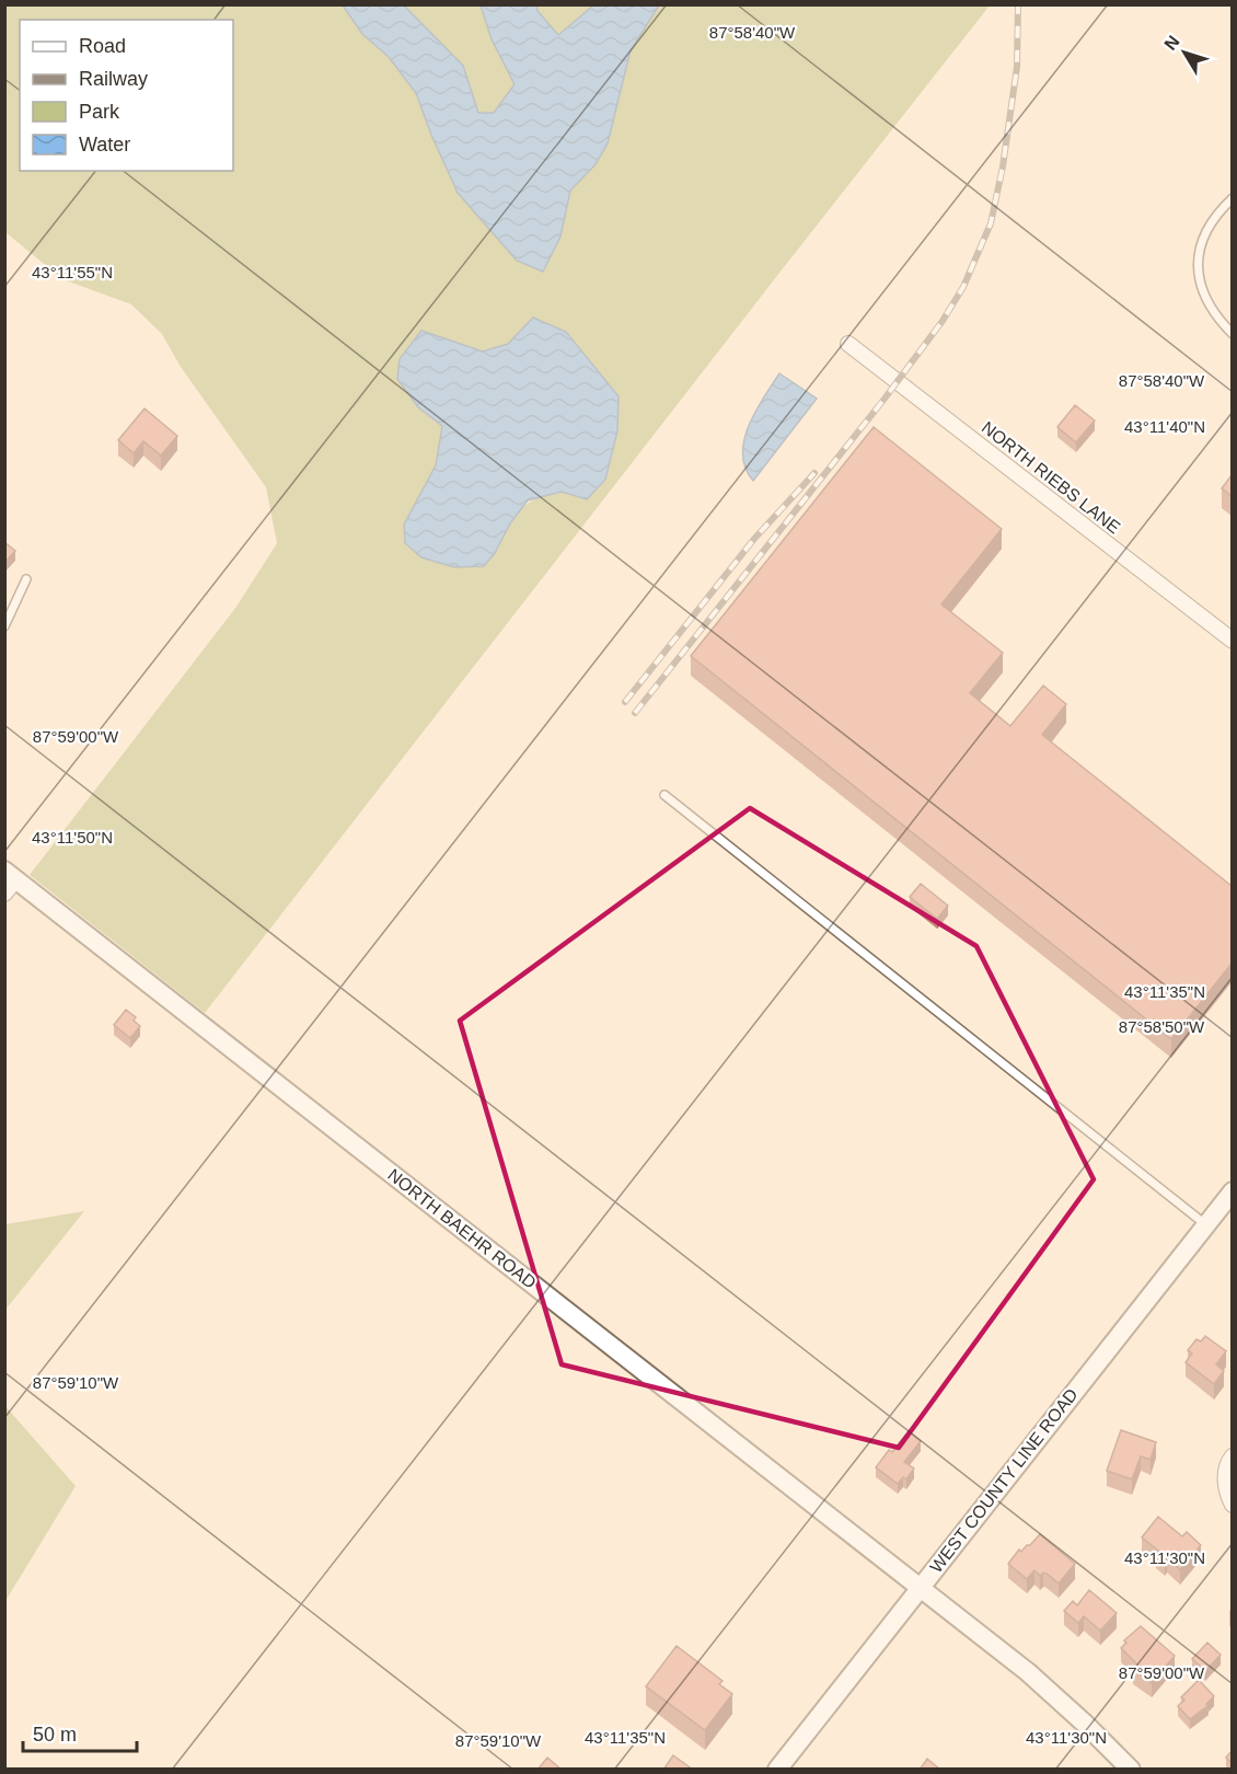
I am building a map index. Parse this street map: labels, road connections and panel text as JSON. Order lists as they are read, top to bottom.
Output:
{
  "streets": {
    "street": ["NORTH RIEBS LANE", "NORTH BAEHR ROAD", "WEST COUNTY LINE ROAD"]
  },
  "crossings": [
    ["NORTH BAEHR ROAD", "WEST COUNTY LINE ROAD"]
  ],
  "legend": [
    "Road",
    "Railway",
    "Park",
    "Water"
  ],
  "scale_bar": "50 m",
  "north": "top left",
  "coordinates": [
    "87°58'40\"W",
    "43°11'55\"N",
    "43°11'40\"N",
    "87°59'00\"W",
    "43°11'50\"N",
    "43°11'35\"N",
    "87°58'50\"W",
    "87°59'10\"W",
    "43°11'30\"N"
  ]
}
